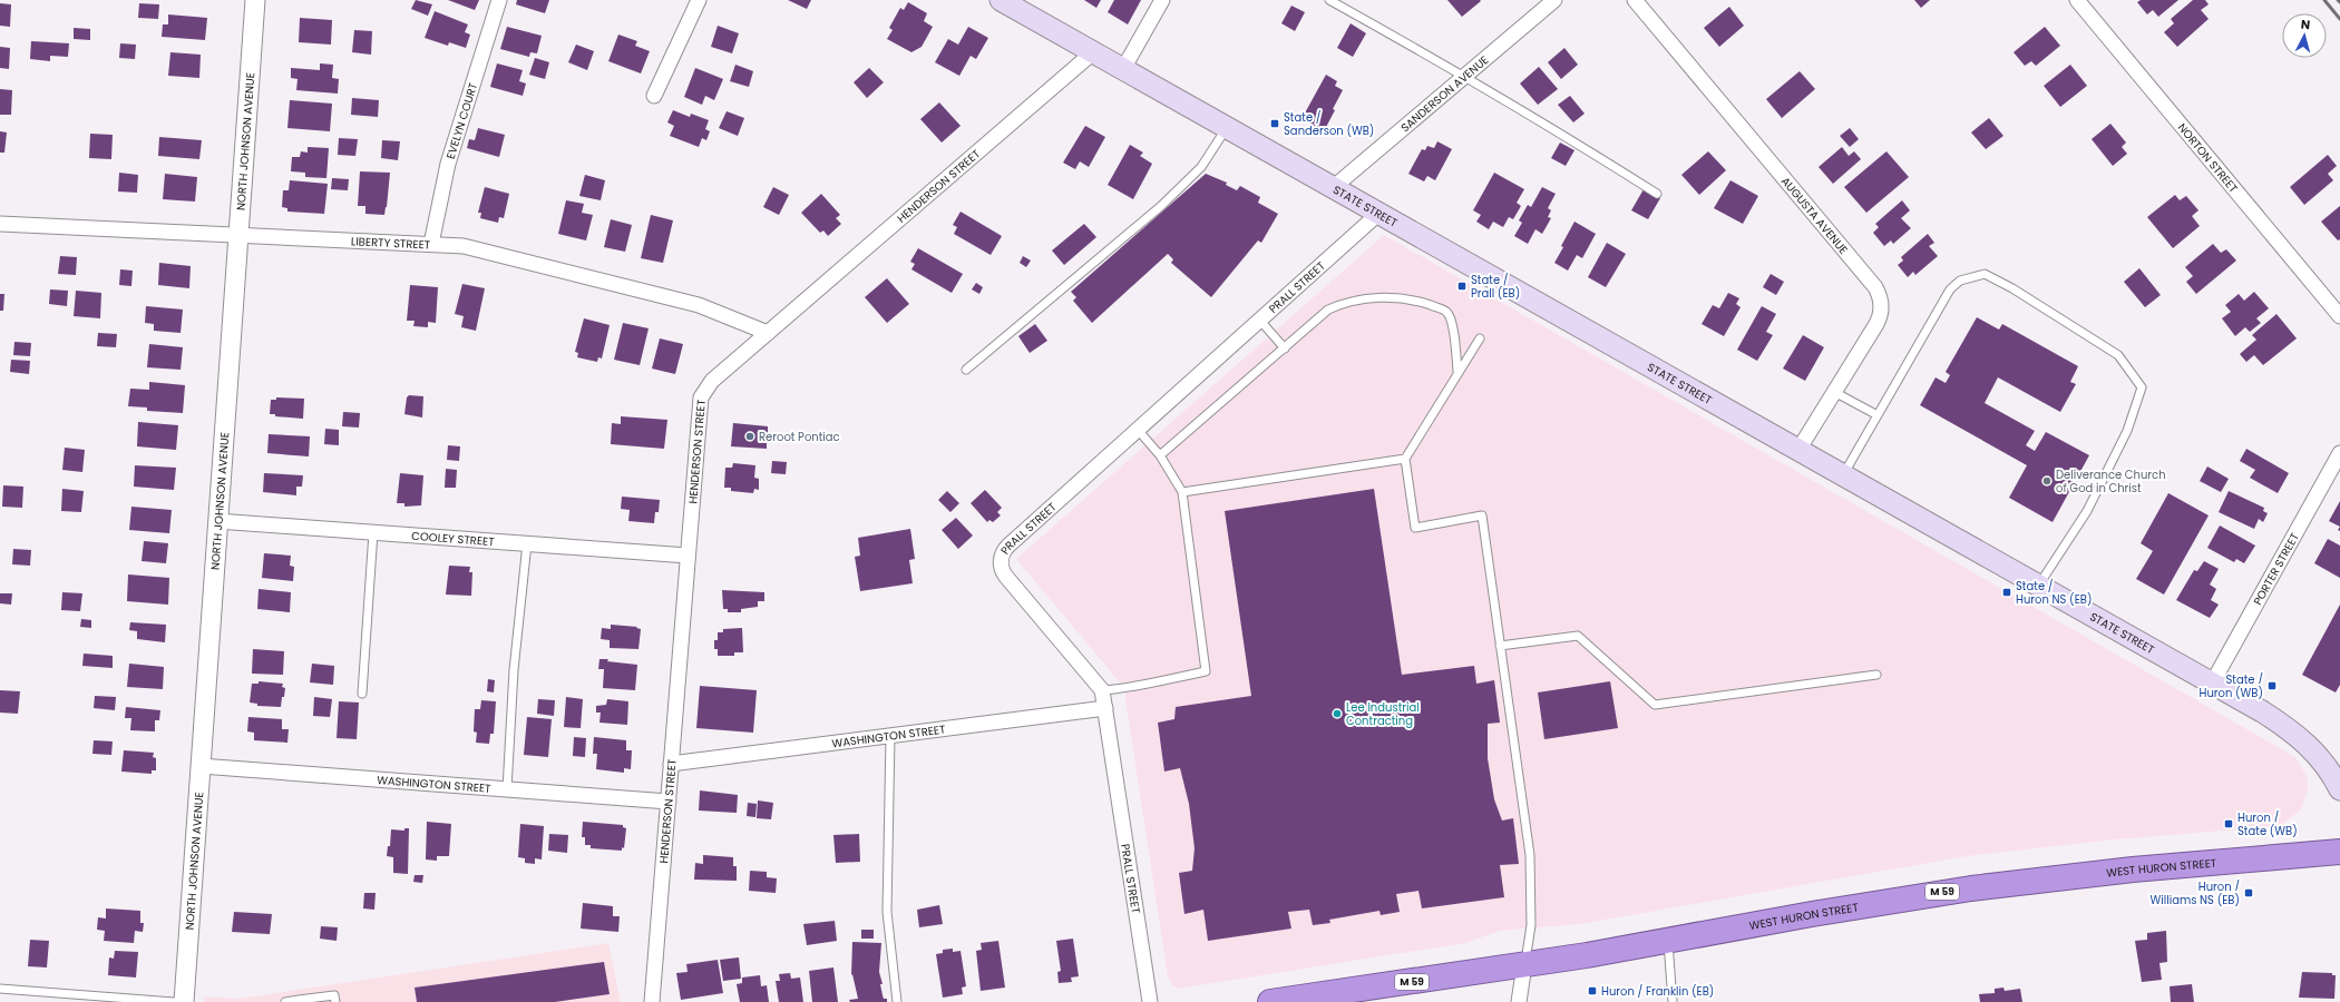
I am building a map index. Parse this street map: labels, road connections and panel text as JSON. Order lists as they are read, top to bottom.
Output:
{
  "streets": {
    "highway": ["WEST HURON STREET", "M 59"],
    "main road": ["STATE STREET"],
    "street": [
      "SANDERSON AVENUE",
      "EVELYN COURT",
      "NORTH JOHNSON AVENUE",
      "NORTON STREET",
      "HENDERSON STREET",
      "AUGUSTA AVENUE",
      "LIBERTY STREET",
      "PRALL STREET",
      "COOLEY STREET",
      "PORTER STREET",
      "WASHINGTON STREET"
    ]
  },
  "crossings": [
    ["SANDERSON AVENUE", "STATE STREET"],
    ["EVELYN COURT", "LIBERTY STREET"],
    ["NORTH JOHNSON AVENUE", "LIBERTY STREET"],
    ["NORTH JOHNSON AVENUE", "COOLEY STREET"],
    ["NORTH JOHNSON AVENUE", "WASHINGTON STREET"],
    ["HENDERSON STREET", "STATE STREET"],
    ["HENDERSON STREET", "LIBERTY STREET"],
    ["HENDERSON STREET", "COOLEY STREET"],
    ["HENDERSON STREET", "WASHINGTON STREET"],
    ["STATE STREET", "AUGUSTA AVENUE"],
    ["STATE STREET", "PRALL STREET"],
    ["STATE STREET", "PORTER STREET"],
    ["PRALL STREET", "WASHINGTON STREET"]
  ],
  "places": {
    "transit": [
      "State / Sanderson (WB)",
      "State / Prall (EB)",
      "State / Huron NS (EB)",
      "State / Huron (WB)",
      "Huron / State (WB)",
      "Huron / Williams NS (EB)",
      "Huron / Franklin (EB)"
    ],
    "other": ["Reroot Pontiac", "Deliverance Church of God in Christ", "Lee Industrial Contracting"]
  },
  "north": "top"
}
